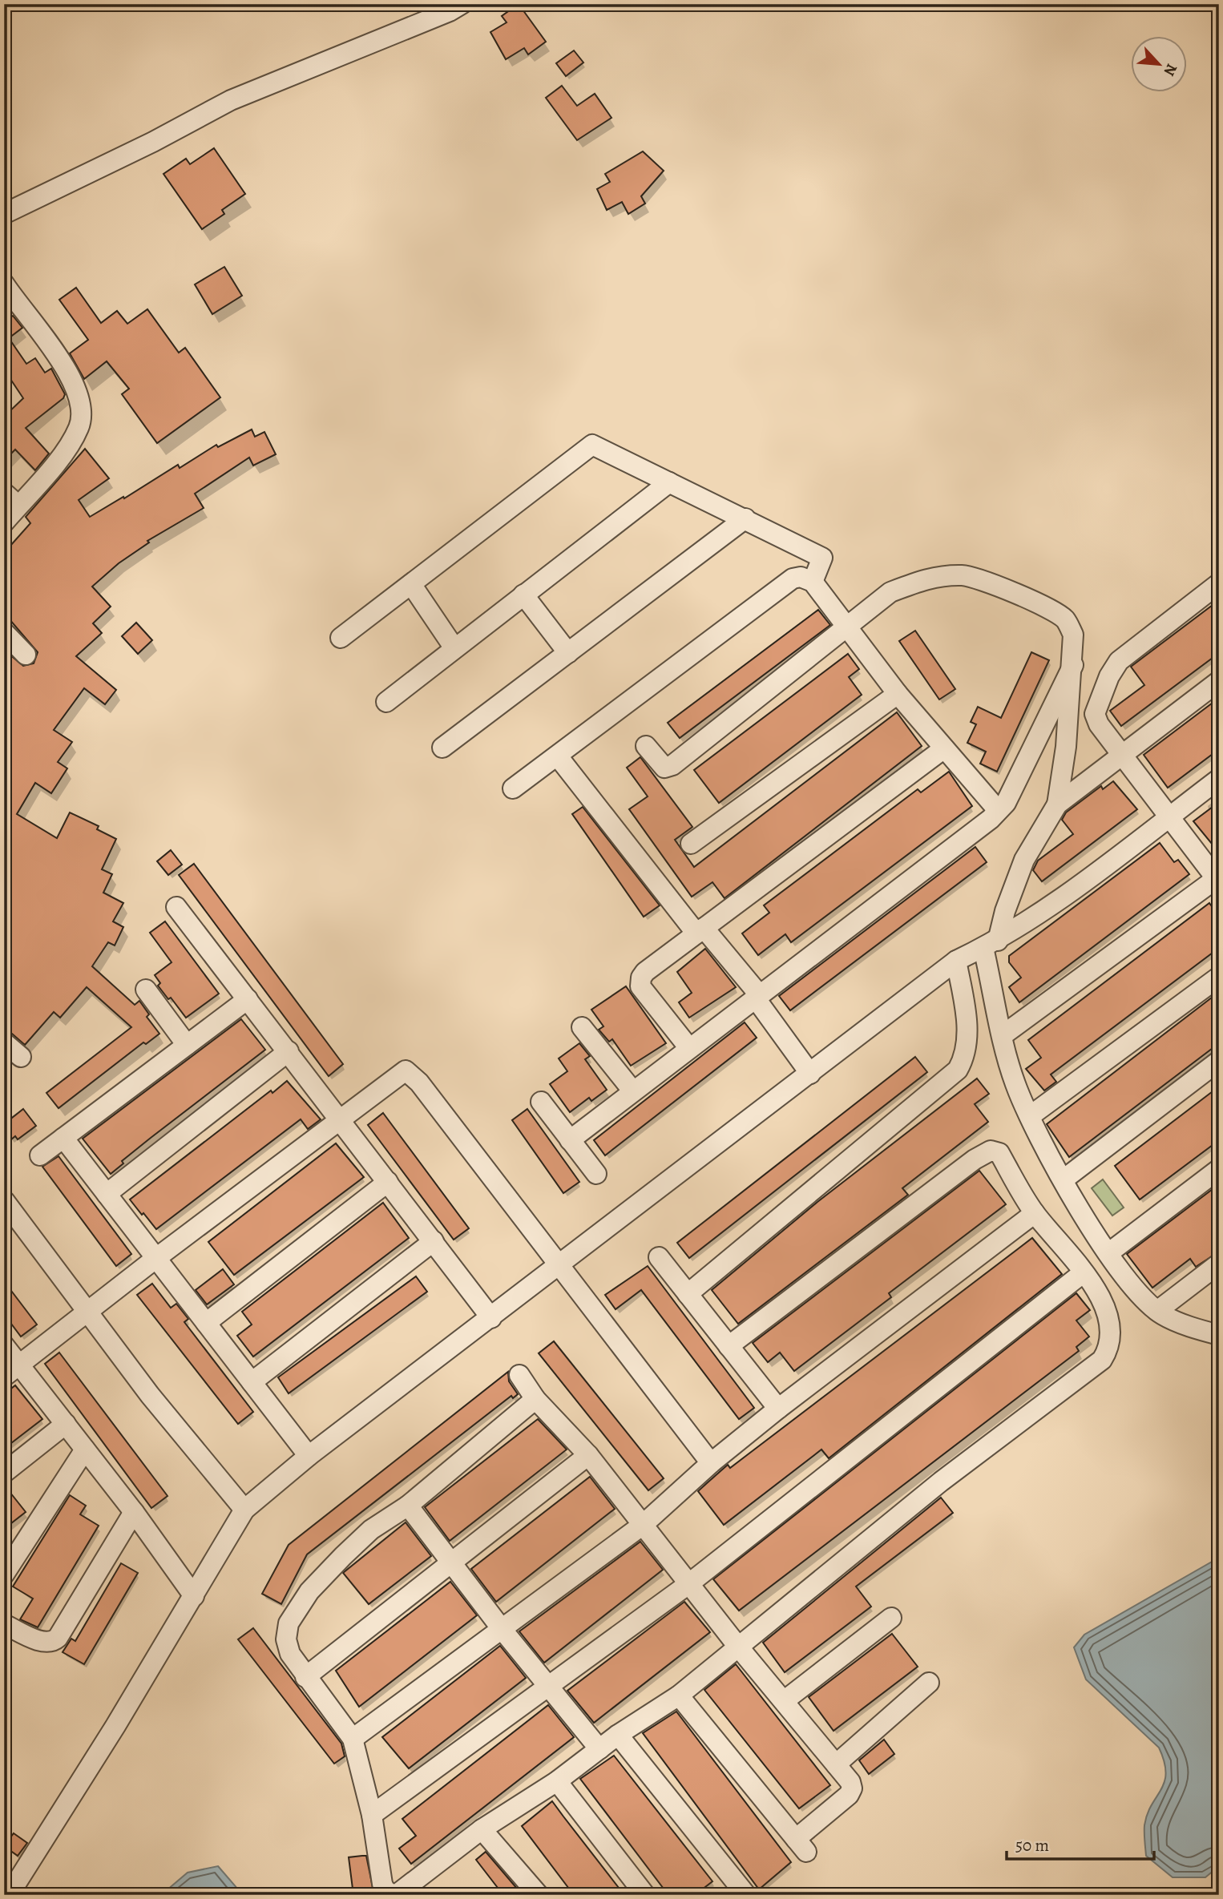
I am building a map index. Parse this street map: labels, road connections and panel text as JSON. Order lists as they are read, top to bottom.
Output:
{
  "scale_bar": "50 m",
  "north": "bottom right"
}
